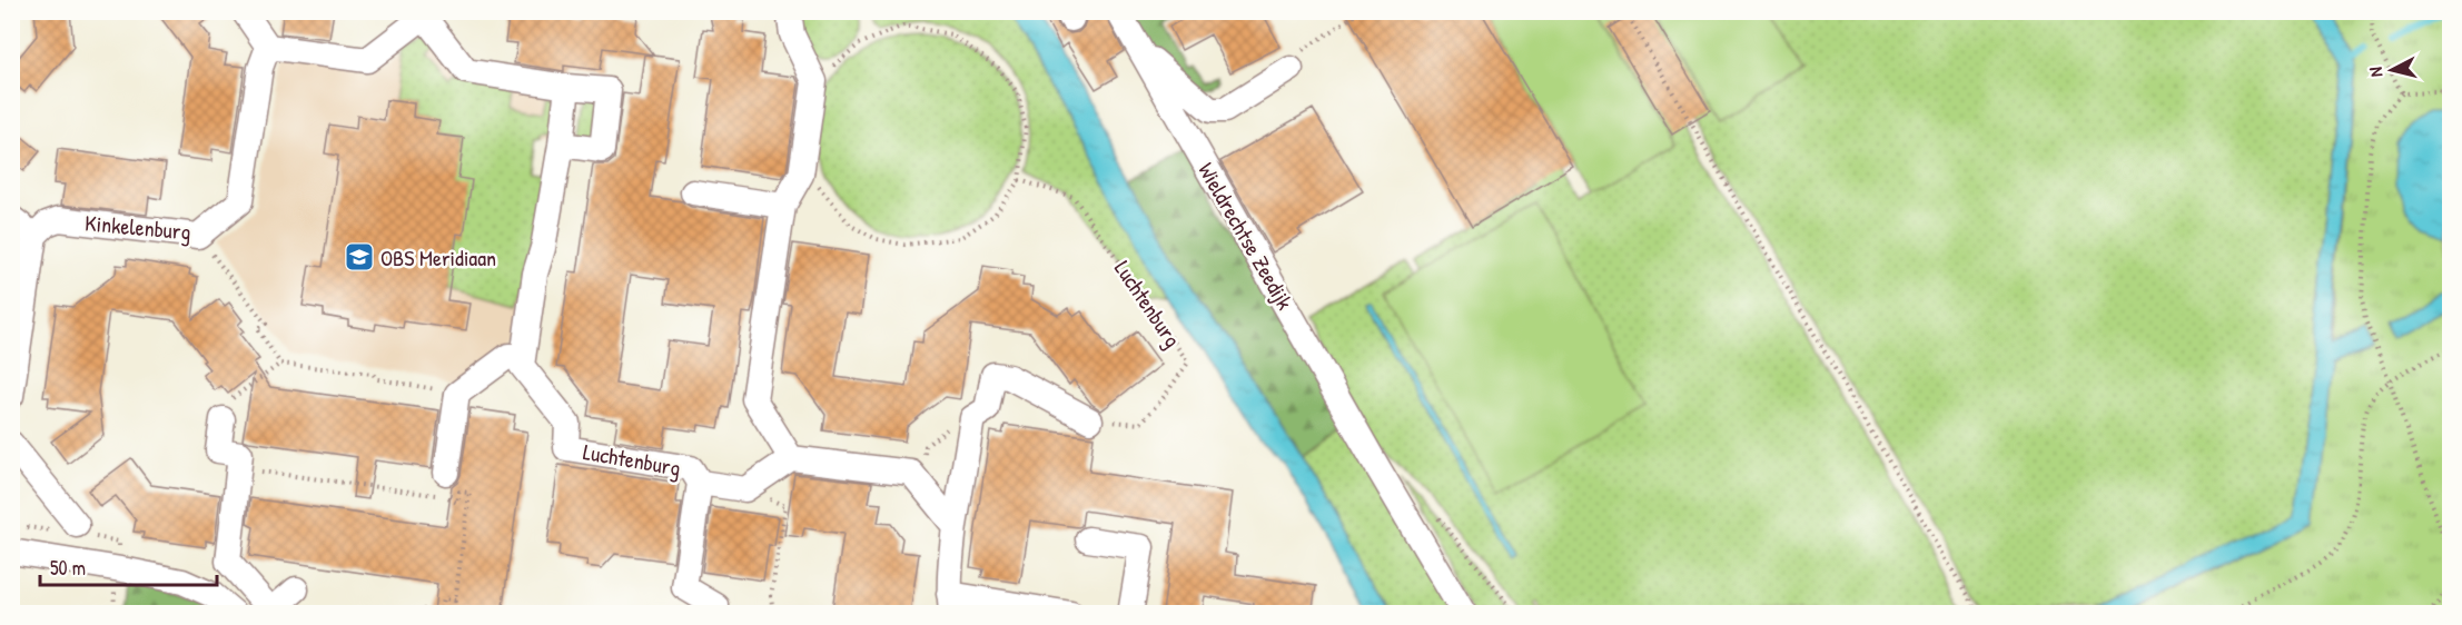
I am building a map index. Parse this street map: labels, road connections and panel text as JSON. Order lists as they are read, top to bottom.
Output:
{
  "streets": {
    "street": ["Kinkelenburg", "Wieldrechtse Zeedijk", "Luchtenburg"]
  },
  "places": {
    "school or university": ["OBS Meridiaan"]
  },
  "scale_bar": "50 m",
  "north": "left"
}
